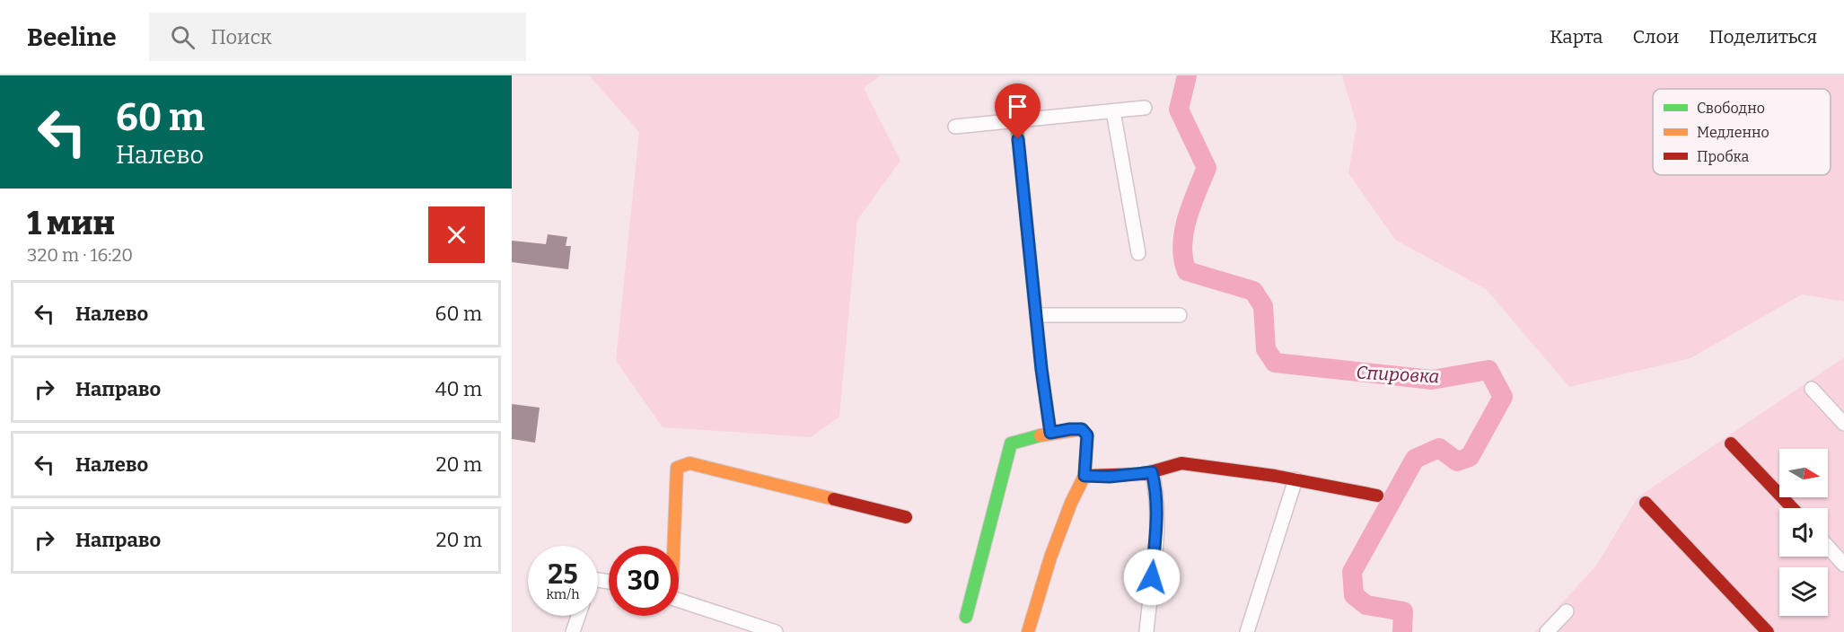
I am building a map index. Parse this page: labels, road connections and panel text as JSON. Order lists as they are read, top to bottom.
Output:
{
  "water": ["Спировка"],
  "legend": ["Свободно", "Медленно", "Пробка"],
  "north": "right",
  "page": {
    "header": "Beeline",
    "search": "Поиск",
    "nav": ["Карта", "Слои", "Поделиться"],
    "turn": ["60 m", "Налево"],
    "heading": ["1 мин", "320 m · 16:20"],
    "list": [
      {
        "name": "Налево",
        "value": "60 m"
      },
      {
        "name": "Направо",
        "value": "40 m"
      },
      {
        "name": "Налево",
        "value": "20 m"
      },
      {
        "name": "Направо",
        "value": "20 m"
      }
    ],
    "speed": "25 km/h",
    "limit": "30"
  }
}
